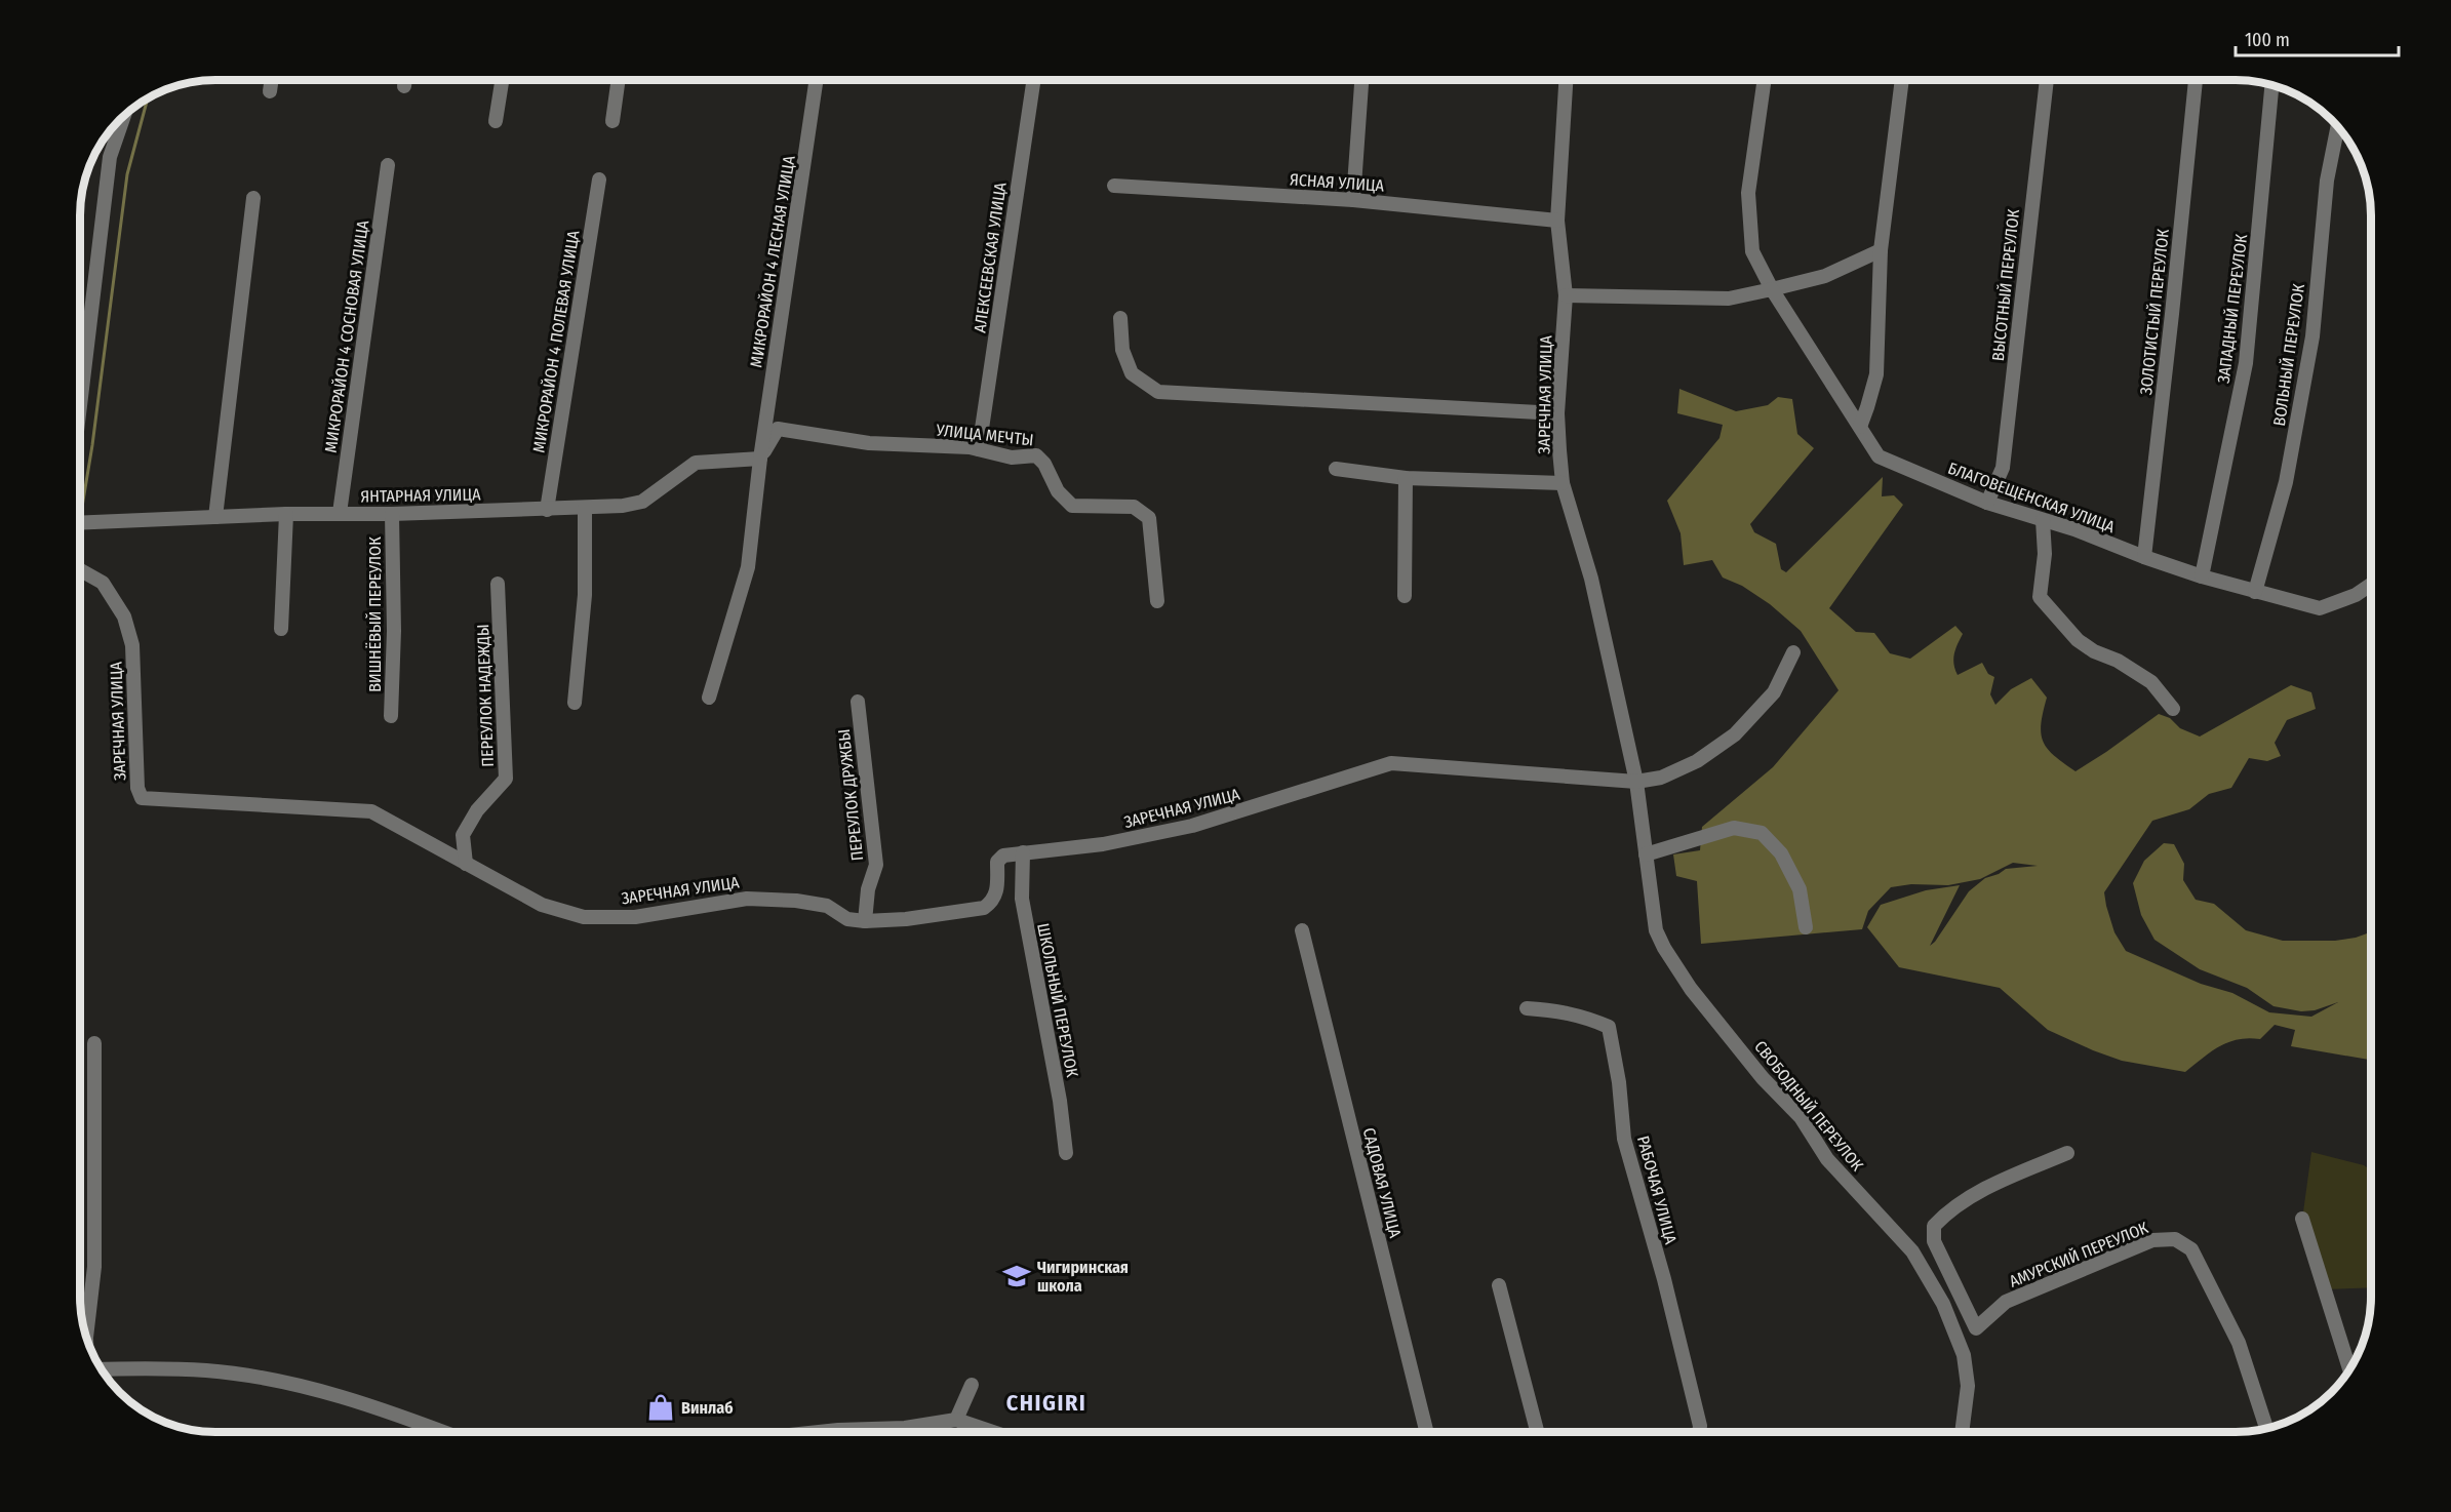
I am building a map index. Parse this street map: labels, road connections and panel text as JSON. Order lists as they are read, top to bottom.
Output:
{
  "streets": {
    "street": [
      "ЯСНАЯ УЛИЦА",
      "АЛЕКСЕЕВСКАЯ УЛИЦА",
      "МИКРОРАЙОН 4 ЛЕСНАЯ УЛИЦА",
      "ВЫСОТНЫЙ ПЕРЕУЛОК",
      "ЗАПАДНЫЙ ПЕРЕУЛОК",
      "ЗОЛОТИСТЫЙ ПЕРЕУЛОК",
      "МИКРОРАЙОН 4 СОСНОВАЯ УЛИЦА",
      "МИКРОРАЙОН 4 ПОЛЕВАЯ УЛИЦА",
      "ВОЛЬНЫЙ ПЕРЕУЛОК",
      "ЗАРЕЧНАЯ УЛИЦА",
      "УЛИЦА МЕЧТЫ",
      "ЯНТАРНАЯ УЛИЦА",
      "БЛАГОВЕЩЕНСКАЯ УЛИЦА",
      "ВИШНЁВЫЙ ПЕРЕУЛОК",
      "ПЕРЕУЛОК НАДЕЖДЫ",
      "ПЕРЕУЛОК ДРУЖБЫ",
      "ШКОЛЬНЫЙ ПЕРЕУЛОК",
      "СВОБОДНЫЙ ПЕРЕУЛОК",
      "САДОВАЯ УЛИЦА",
      "РАБОЧАЯ УЛИЦА",
      "АМУРСКИЙ ПЕРЕУЛОК"
    ]
  },
  "crossings": [
    ["ЯСНАЯ УЛИЦА", "ЗАРЕЧНАЯ УЛИЦА"],
    ["АЛЕКСЕЕВСКАЯ УЛИЦА", "УЛИЦА МЕЧТЫ"],
    ["МИКРОРАЙОН 4 ЛЕСНАЯ УЛИЦА", "УЛИЦА МЕЧТЫ"],
    ["МИКРОРАЙОН 4 ЛЕСНАЯ УЛИЦА", "ЯНТАРНАЯ УЛИЦА"],
    ["ВЫСОТНЫЙ ПЕРЕУЛОК", "БЛАГОВЕЩЕНСКАЯ УЛИЦА"],
    ["ЗАПАДНЫЙ ПЕРЕУЛОК", "БЛАГОВЕЩЕНСКАЯ УЛИЦА"],
    ["ЗОЛОТИСТЫЙ ПЕРЕУЛОК", "БЛАГОВЕЩЕНСКАЯ УЛИЦА"],
    ["МИКРОРАЙОН 4 СОСНОВАЯ УЛИЦА", "ЯНТАРНАЯ УЛИЦА"],
    ["МИКРОРАЙОН 4 ПОЛЕВАЯ УЛИЦА", "ЯНТАРНАЯ УЛИЦА"],
    ["ВОЛЬНЫЙ ПЕРЕУЛОК", "БЛАГОВЕЩЕНСКАЯ УЛИЦА"],
    ["ЗАРЕЧНАЯ УЛИЦА", "ПЕРЕУЛОК НАДЕЖДЫ"],
    ["ЗАРЕЧНАЯ УЛИЦА", "ПЕРЕУЛОК ДРУЖБЫ"],
    ["ЗАРЕЧНАЯ УЛИЦА", "ШКОЛЬНЫЙ ПЕРЕУЛОК"],
    ["ЗАРЕЧНАЯ УЛИЦА", "СВОБОДНЫЙ ПЕРЕУЛОК"],
    ["УЛИЦА МЕЧТЫ", "ЯНТАРНАЯ УЛИЦА"],
    ["ЯНТАРНАЯ УЛИЦА", "ВИШНЁВЫЙ ПЕРЕУЛОК"]
  ],
  "districts": ["CHIGIRI"],
  "places": {
    "school or university": ["Чигиринская школа"],
    "shop": ["Винлаб"]
  },
  "scale_bar": "100 m"
}
